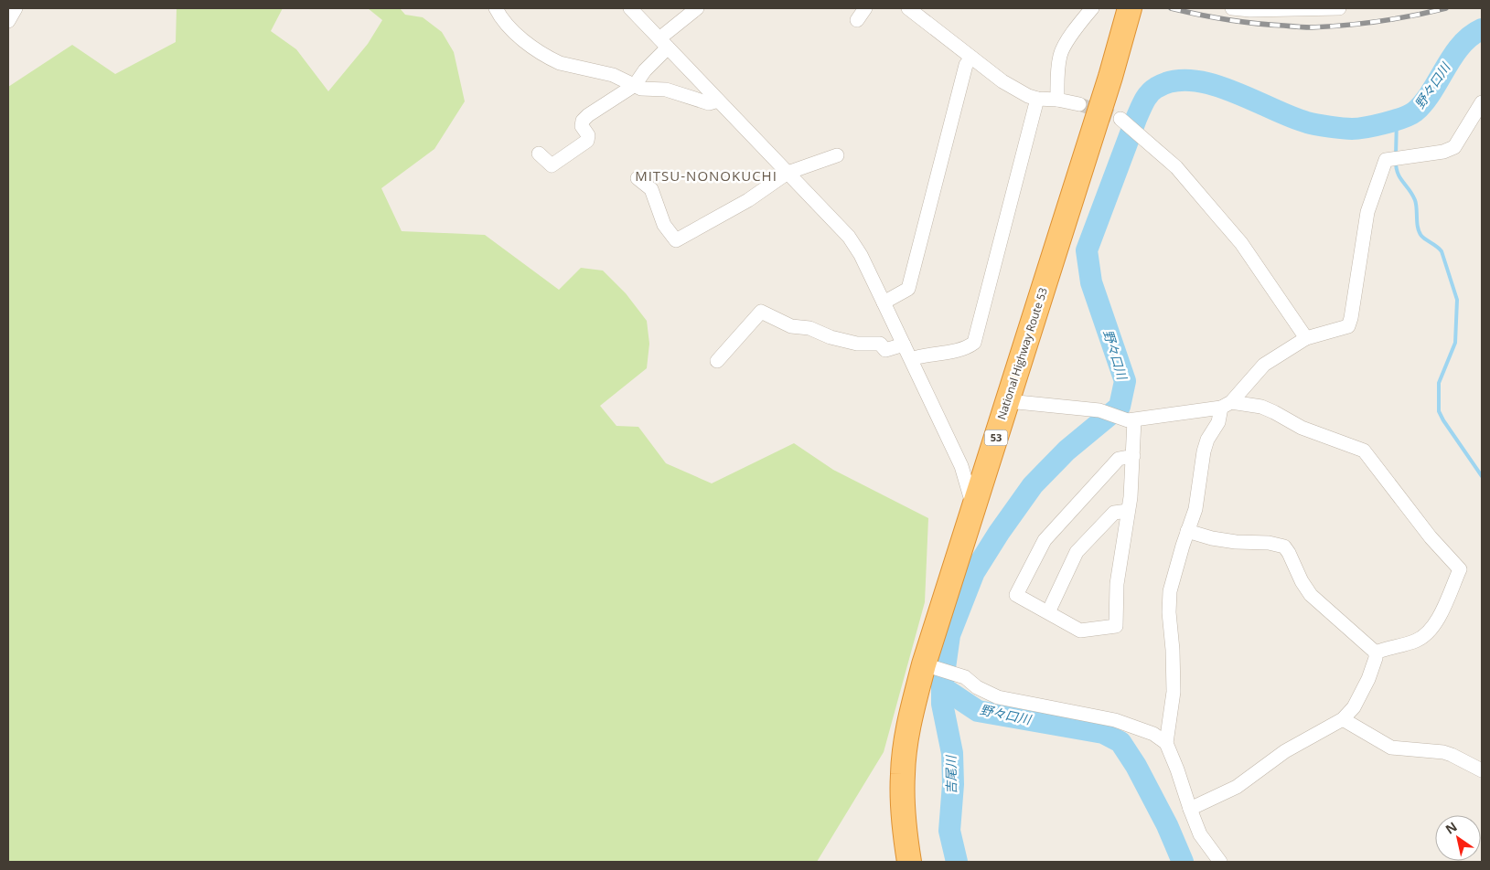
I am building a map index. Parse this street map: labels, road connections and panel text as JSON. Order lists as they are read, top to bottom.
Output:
{
  "streets": {
    "highway": ["National Highway Route 53", "53"]
  },
  "districts": ["MITSU-NONOKUCHI"],
  "water": ["野々口川", "吉尾川"],
  "north": "top left"
}
